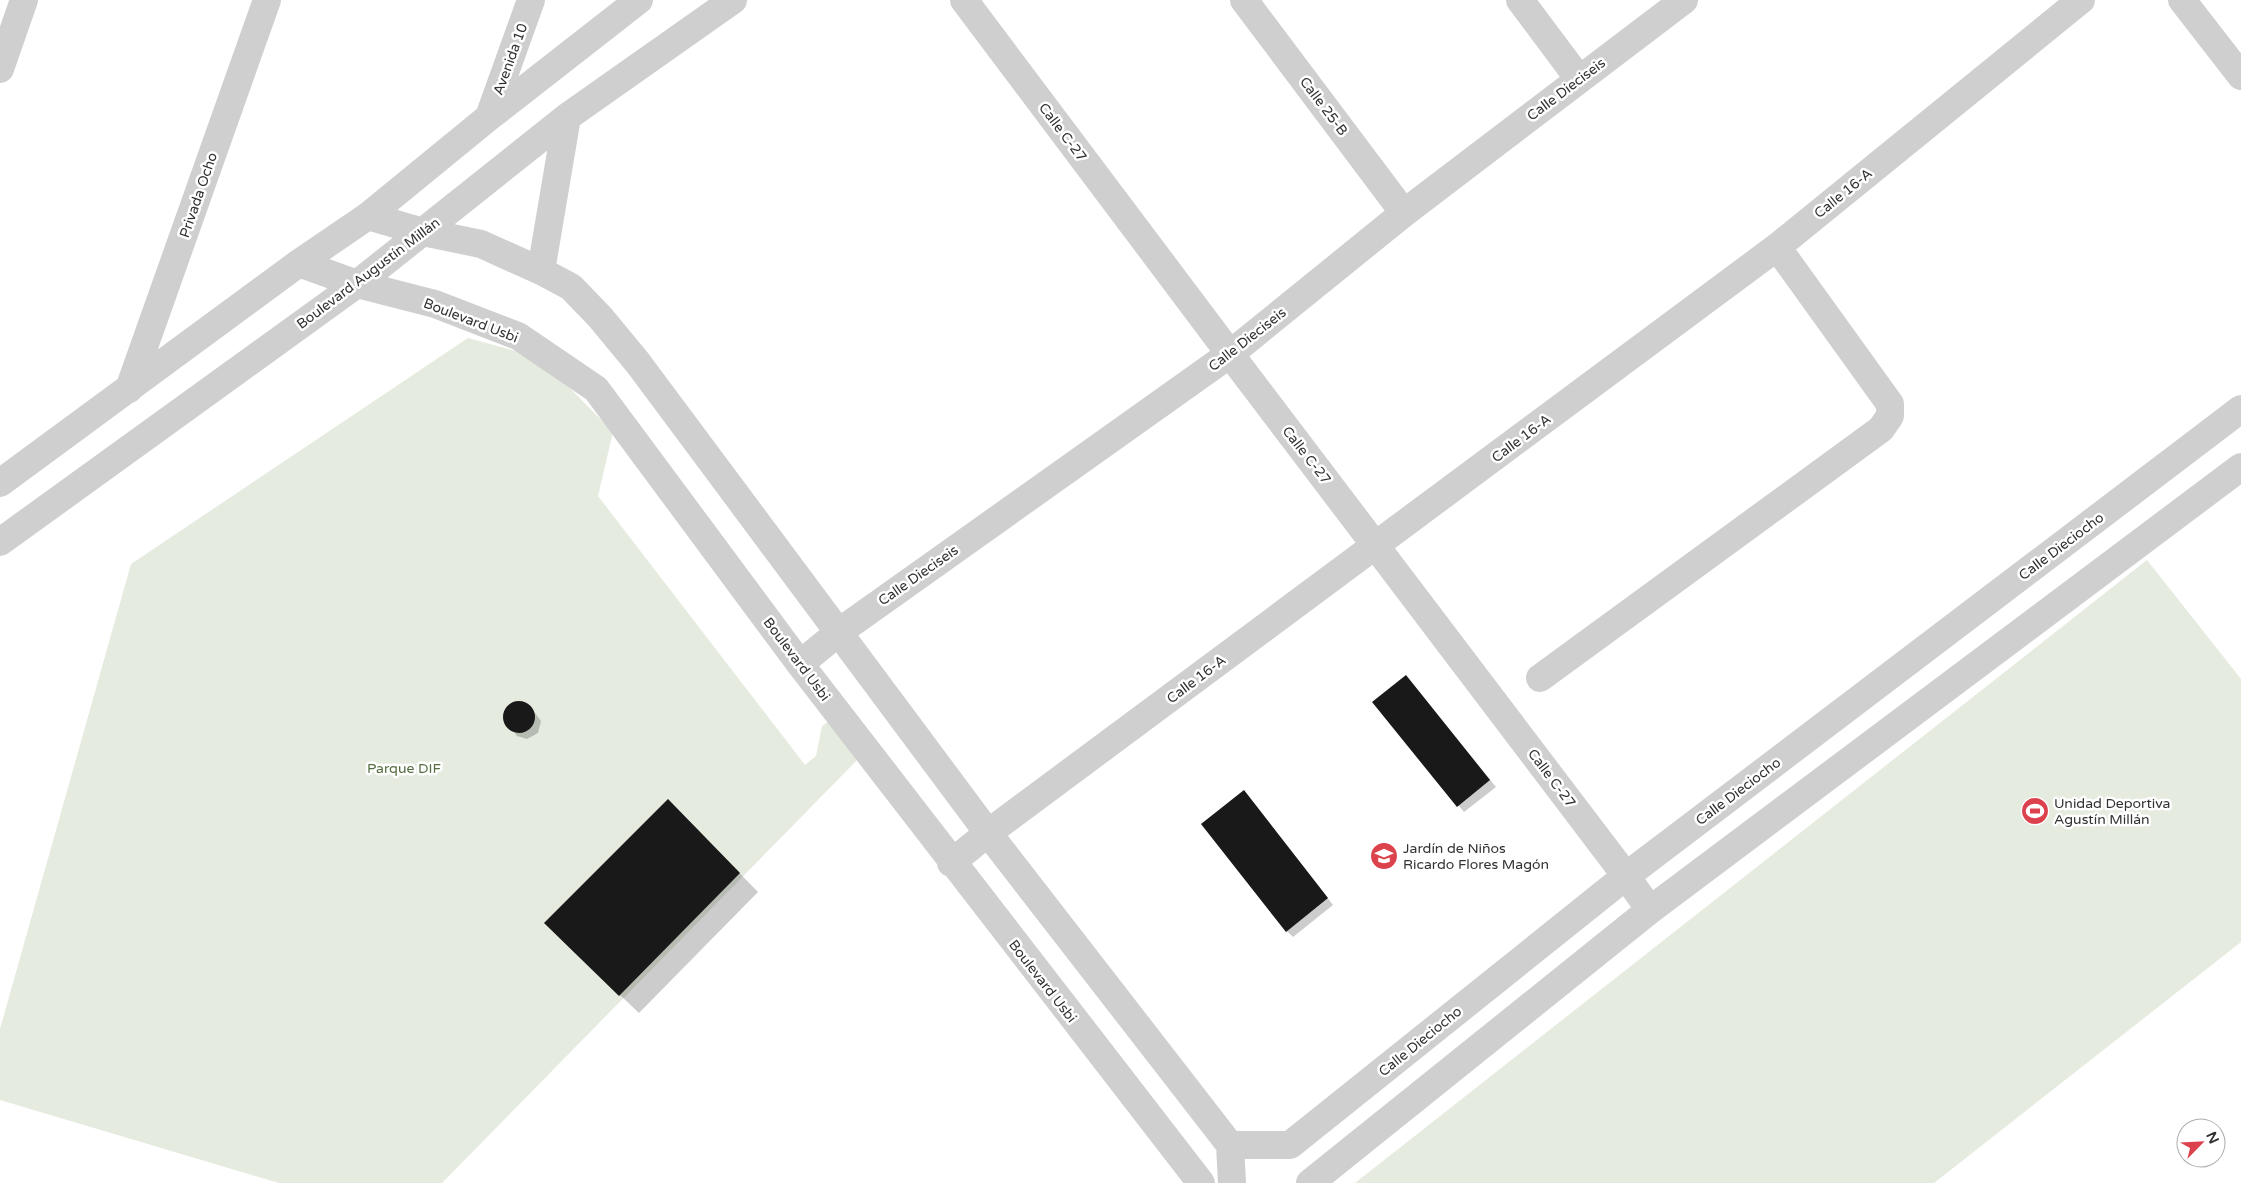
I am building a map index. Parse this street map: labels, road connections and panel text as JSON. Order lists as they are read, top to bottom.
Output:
{
  "streets": {
    "street": [
      "Avenida 10",
      "Calle Dieciseis",
      "Calle 25-B",
      "Calle C-27",
      "Calle 16-A",
      "Privada Ocho",
      "Boulevard Augustín Millán",
      "Boulevard Usbi",
      "Calle Dieciocho"
    ]
  },
  "crossings": [
    ["Calle Dieciseis", "Calle 25-B"],
    ["Calle Dieciseis", "Calle C-27"],
    ["Calle Dieciseis", "Boulevard Usbi"],
    ["Calle C-27", "Calle 16-A"],
    ["Calle C-27", "Calle Dieciocho"],
    ["Calle 16-A", "Boulevard Usbi"],
    ["Boulevard Augustín Millán", "Boulevard Usbi"]
  ],
  "parks": ["Parque DIF"],
  "places": {
    "sports": ["Unidad Deportiva Agustín Millán"],
    "school or university": ["Jardín de Niños Ricardo Flores Magón"]
  },
  "north": "top right"
}
